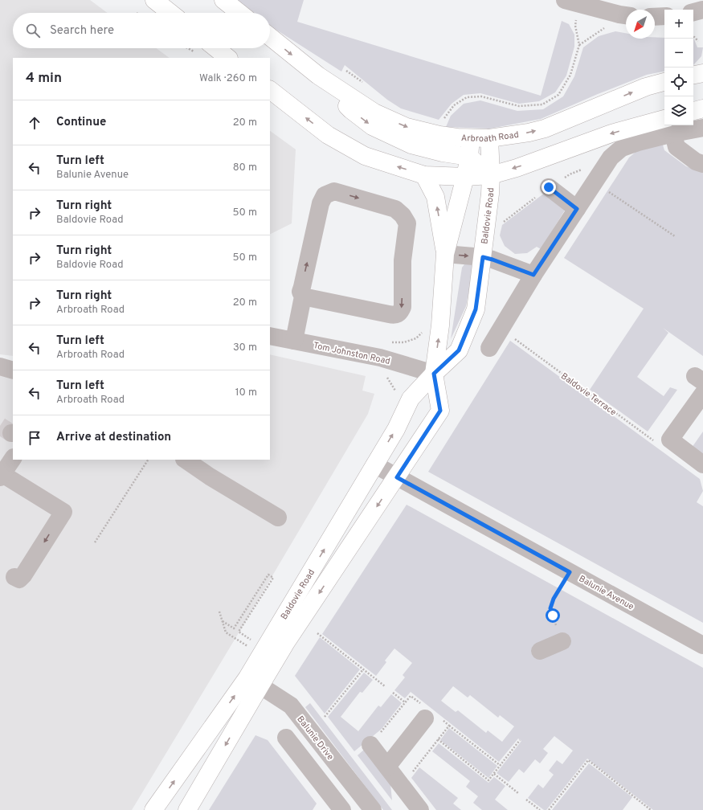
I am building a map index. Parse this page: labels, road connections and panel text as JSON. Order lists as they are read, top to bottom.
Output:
{
  "streets": {
    "main road": ["Arbroath Road", "Baldovie Road"],
    "street": ["Tom Johnston Road", "Balunie Avenue", "Balunie Drive"],
    "path": ["Baldovie Terrace"]
  },
  "crossings": [
    ["Arbroath Road", "Baldovie Road"],
    ["Baldovie Road", "Tom Johnston Road"],
    ["Baldovie Road", "Balunie Avenue"],
    ["Baldovie Road", "Balunie Drive"]
  ],
  "north": "bottom left",
  "page": {
    "map_buttons": ["+", "−"],
    "search": "Search here",
    "heading": ["4 min", "Walk · 260 m"],
    "list": [
      ["Continue", "20 m"],
      ["Turn left", "Balunie Avenue", "80 m"],
      ["Turn right", "Baldovie Road", "50 m"],
      ["Turn right", "Baldovie Road", "50 m"],
      ["Turn right", "Arbroath Road", "20 m"],
      ["Turn left", "Arbroath Road", "30 m"],
      ["Turn left", "Arbroath Road", "10 m"],
      "Arrive at destination"
    ]
  }
}
